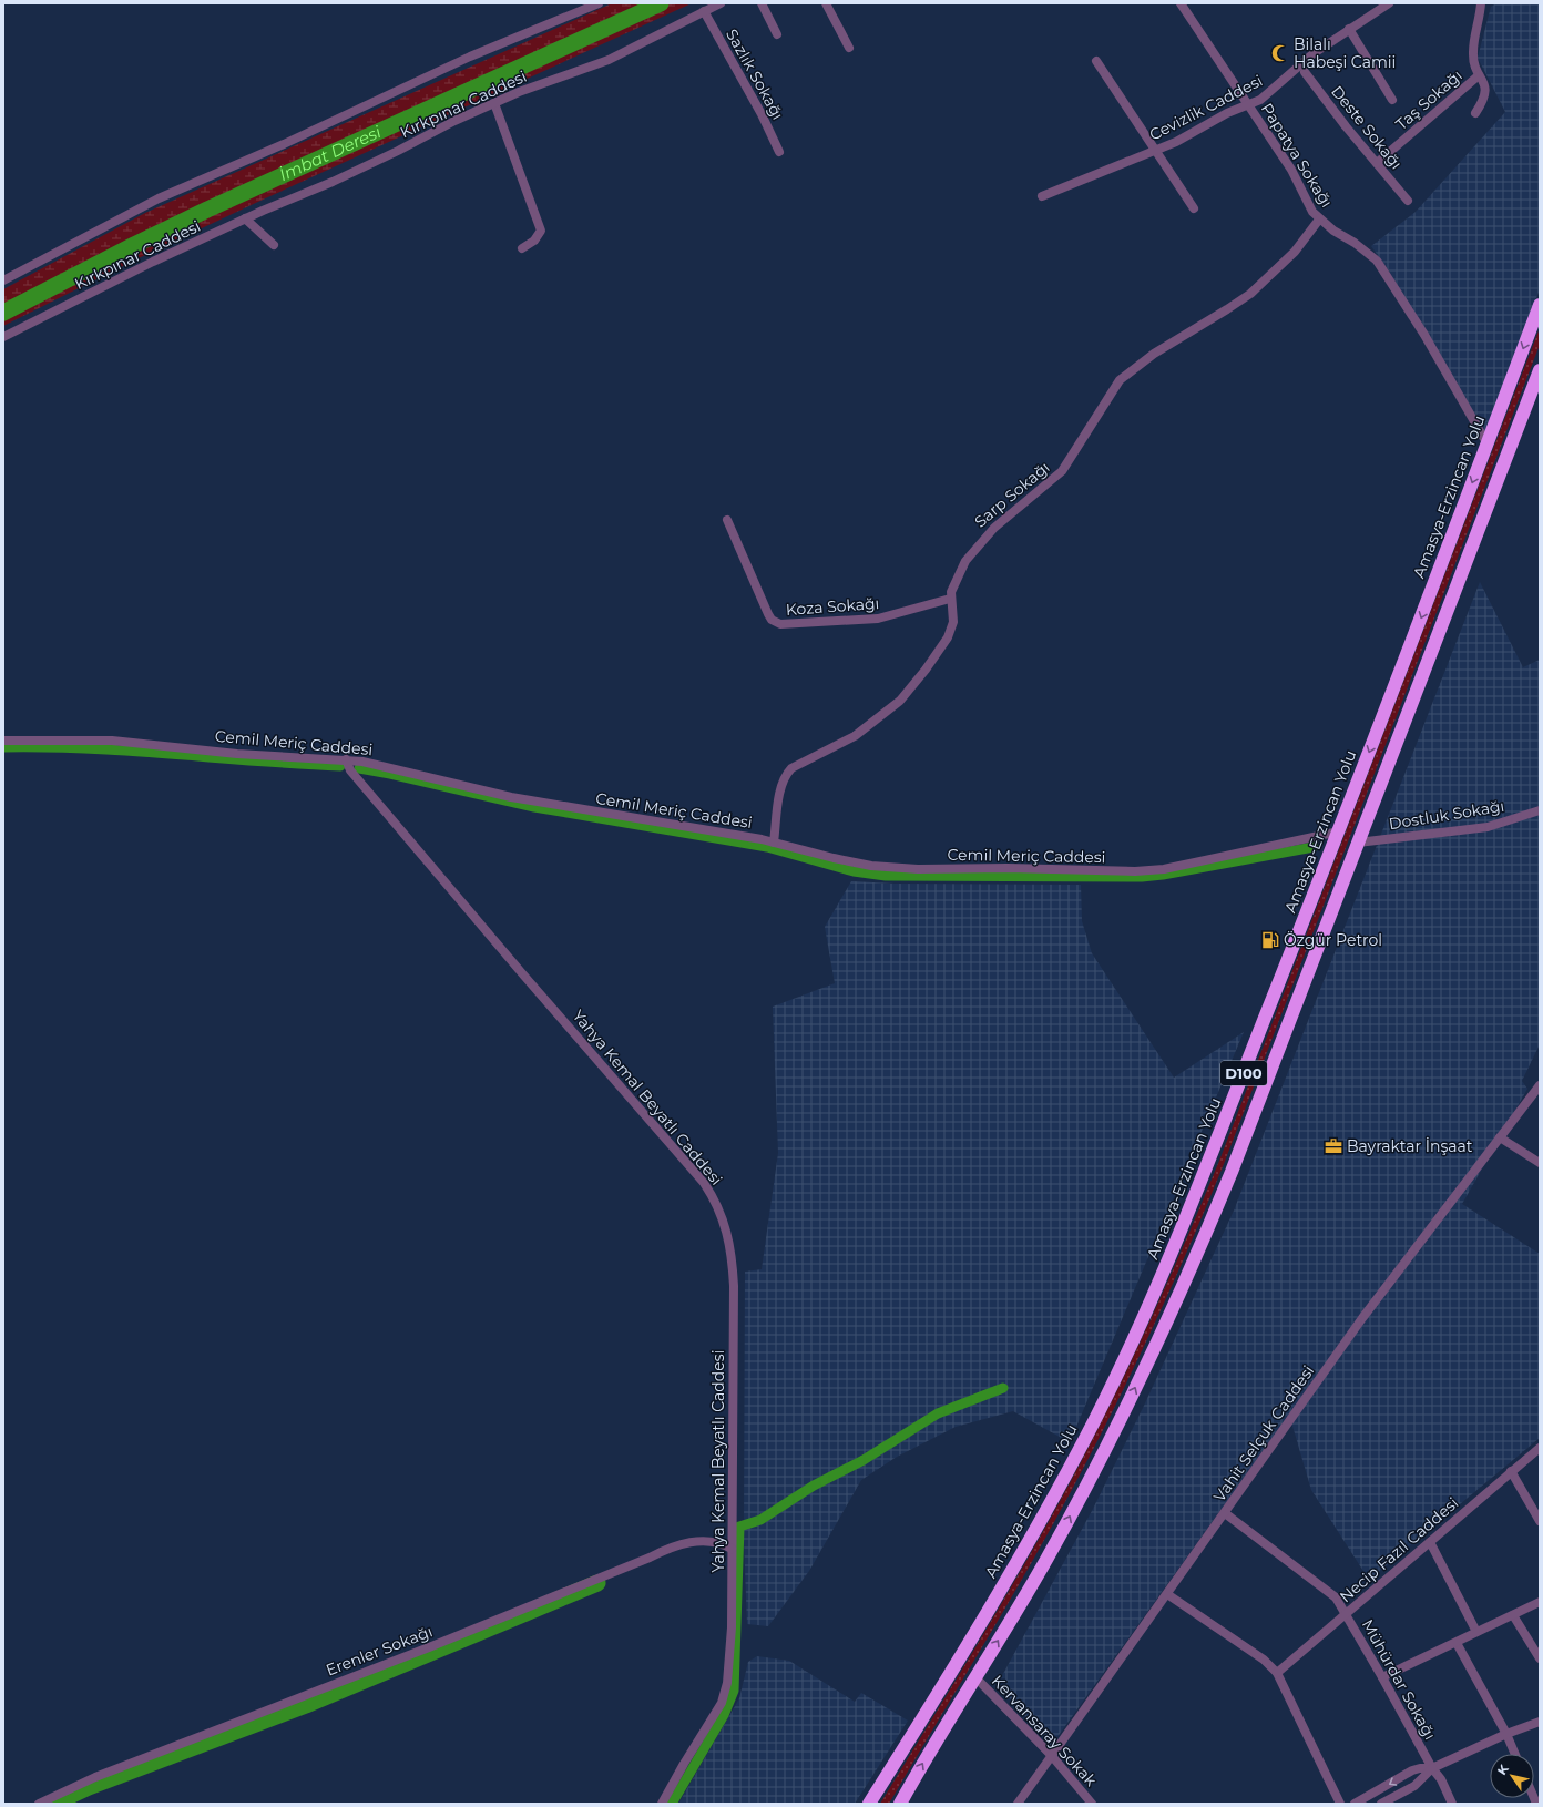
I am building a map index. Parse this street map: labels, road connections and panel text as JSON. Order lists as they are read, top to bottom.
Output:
{
  "streets": {
    "highway": ["Amasya-Erzincan Yolu", "D100"],
    "street": [
      "Sazlık Sokağı",
      "Taş Sokağı",
      "Kırkpınar Caddesi",
      "Cevizlik Caddesi",
      "Deste Sokağı",
      "Papatya Sokağı",
      "Sarp Sokağı",
      "Koza Sokağı",
      "Cemil Meriç Caddesi",
      "Dostluk Sokağı",
      "Yahya Kemal Beyatlı Caddesi",
      "Vahit Selçuk Caddesi",
      "Necip Fazıl Caddesi",
      "Erenler Sokağı",
      "Mühürdar Sokağı",
      "Kervansaray Sokak"
    ]
  },
  "crossings": [
    ["Sazlık Sokağı", "Kırkpınar Caddesi"],
    ["Taş Sokağı", "Deste Sokağı"],
    ["Cevizlik Caddesi", "Papatya Sokağı"],
    ["Papatya Sokağı", "Sarp Sokağı"],
    ["Papatya Sokağı", "Amasya-Erzincan Yolu"],
    ["Sarp Sokağı", "Koza Sokağı"],
    ["Sarp Sokağı", "Cemil Meriç Caddesi"],
    ["Amasya-Erzincan Yolu", "Cemil Meriç Caddesi"],
    ["Cemil Meriç Caddesi", "Yahya Kemal Beyatlı Caddesi"],
    ["Dostluk Sokağı", "D100"],
    ["D100", "Kervansaray Sokak"],
    ["Yahya Kemal Beyatlı Caddesi", "Erenler Sokağı"],
    ["Vahit Selçuk Caddesi", "Mühürdar Sokağı"],
    ["Vahit Selçuk Caddesi", "Kervansaray Sokak"],
    ["Necip Fazıl Caddesi", "Mühürdar Sokağı"]
  ],
  "water": ["İmbat Deresi"],
  "places": {
    "mosque": ["Bilalı Habeşi Camii"],
    "fuel station": ["Özgür Petrol"],
    "office": ["Bayraktar İnşaat"]
  },
  "north": "top left"
}
